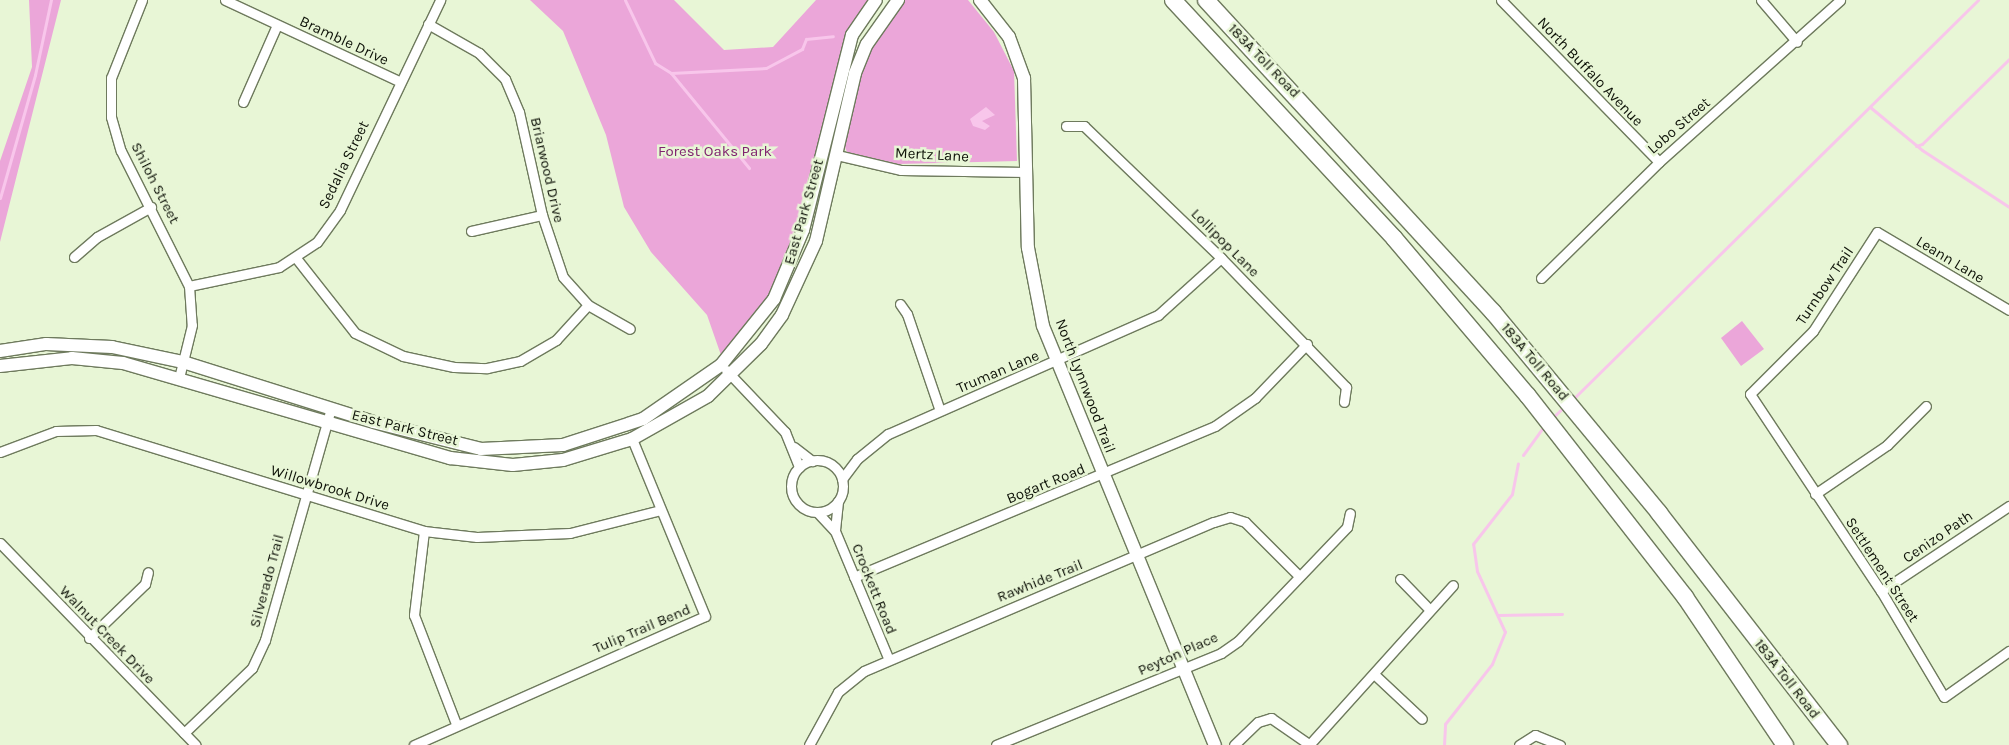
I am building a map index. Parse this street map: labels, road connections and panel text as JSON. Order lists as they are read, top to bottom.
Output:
{
  "streets": {
    "highway": ["183A Toll Road"],
    "street": [
      "Bramble Drive",
      "North Buffalo Avenue",
      "Lobo Street",
      "Mertz Lane",
      "Sedalia Street",
      "Briarwood Drive",
      "Shiloh Street",
      "East Park Street",
      "Lollipop Lane",
      "Leann Lane",
      "Turnbow Trail",
      "Truman Lane",
      "North Lynnwood Trail",
      "Bogart Road",
      "Willowbrook Drive",
      "Cenizo Path",
      "Settlement Street",
      "Silverado Trail",
      "Rawhide Trail",
      "Crockett Road",
      "Tulip Trail Bend",
      "Walnut Creek Drive",
      "Peyton Place"
    ]
  },
  "crossings": [
    ["Bramble Drive", "Sedalia Street"],
    ["North Buffalo Avenue", "Lobo Street"],
    ["Mertz Lane", "East Park Street"],
    ["Mertz Lane", "North Lynnwood Trail"],
    ["Sedalia Street", "Briarwood Drive"],
    ["Sedalia Street", "Shiloh Street"],
    ["Shiloh Street", "East Park Street"],
    ["East Park Street", "Silverado Trail"],
    ["East Park Street", "Tulip Trail Bend"],
    ["Lollipop Lane", "Truman Lane"],
    ["Lollipop Lane", "Bogart Road"],
    ["Leann Lane", "Turnbow Trail"],
    ["Turnbow Trail", "Settlement Street"],
    ["Truman Lane", "North Lynnwood Trail"],
    ["Truman Lane", "Crockett Road"],
    ["North Lynnwood Trail", "Bogart Road"],
    ["North Lynnwood Trail", "Rawhide Trail"],
    ["North Lynnwood Trail", "Peyton Place"],
    ["Bogart Road", "Crockett Road"],
    ["Willowbrook Drive", "Silverado Trail"],
    ["Willowbrook Drive", "Tulip Trail Bend"],
    ["Cenizo Path", "Settlement Street"],
    ["Silverado Trail", "Walnut Creek Drive"],
    ["Rawhide Trail", "Crockett Road"],
    ["Rawhide Trail", "Peyton Place"]
  ],
  "parks": ["Forest Oaks Park"]
}
